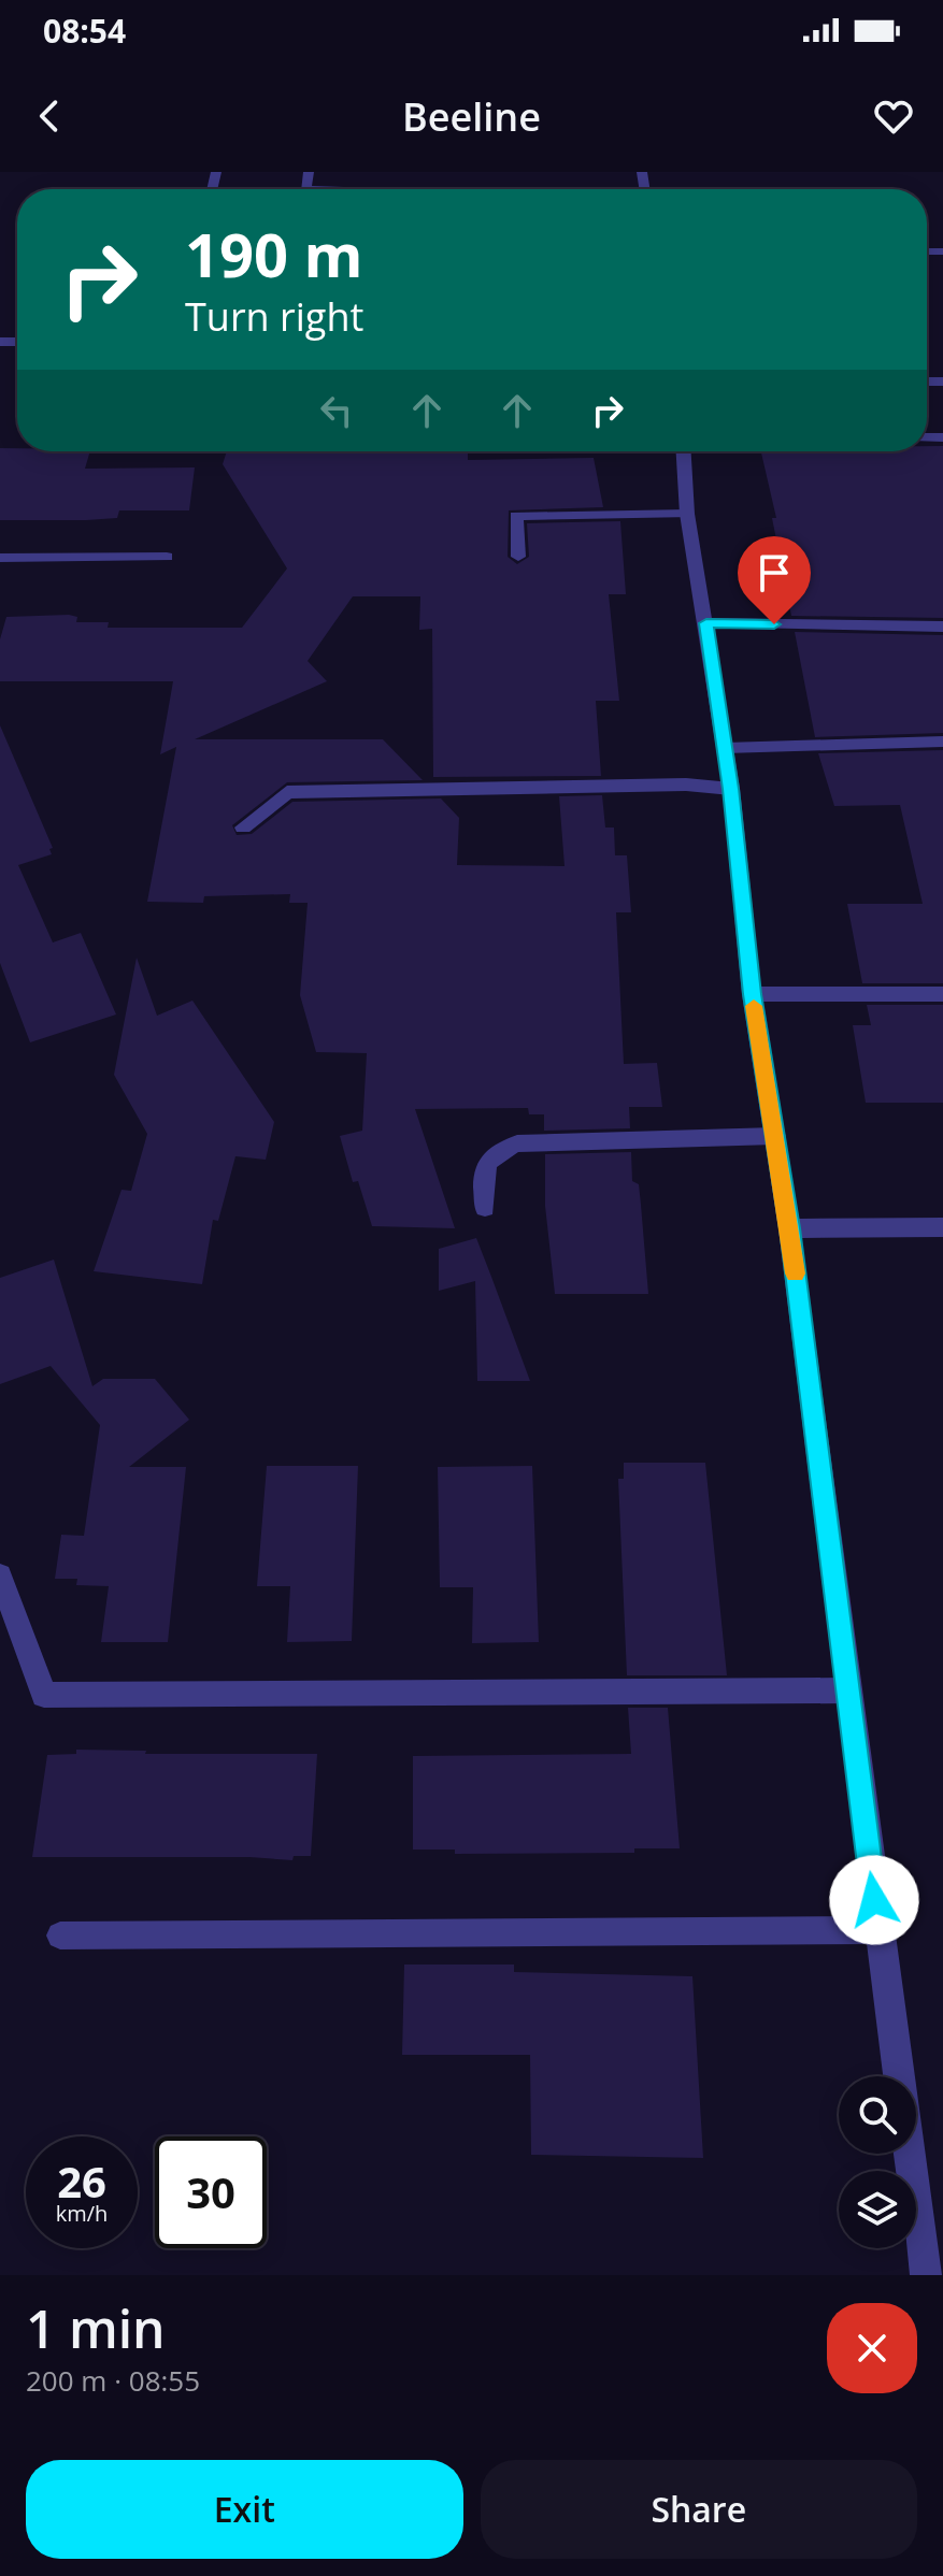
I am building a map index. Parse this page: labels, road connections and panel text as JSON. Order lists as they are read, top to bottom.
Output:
{
  "page": {
    "status": "08:54",
    "header": "Beeline",
    "turn": ["190 m", "Turn right"],
    "speed": "26 km/h",
    "limit": "30",
    "heading": ["1 min", "200 m · 08:55"],
    "buttons": ["Exit", "Share"]
  }
}
